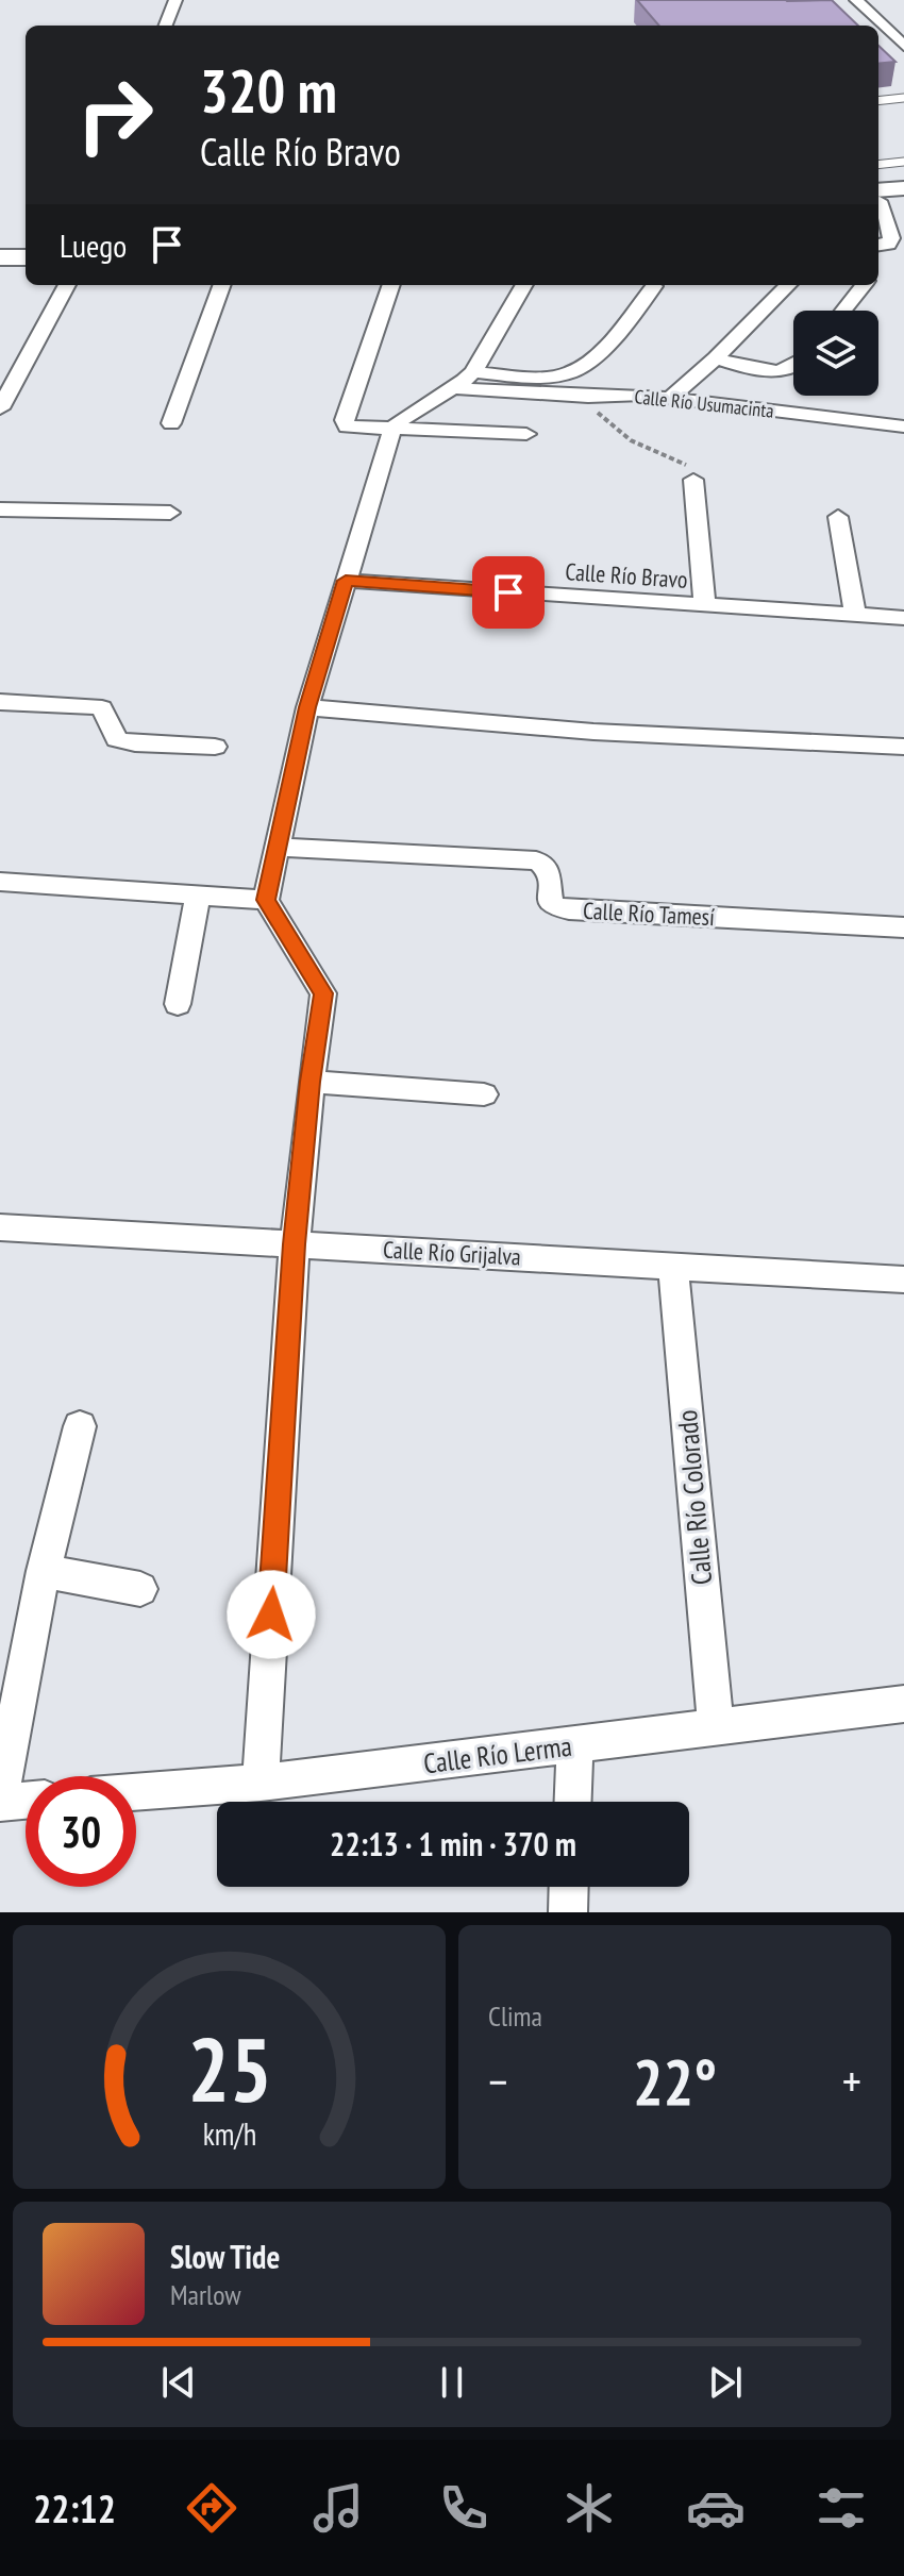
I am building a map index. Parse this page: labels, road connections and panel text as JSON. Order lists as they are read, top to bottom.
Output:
{
  "streets": {
    "street": [
      "Calle Río Usumacinta",
      "Calle Río Bravo",
      "Calle Río Tamesí",
      "Calle Río Grijalva",
      "Calle Río Colorado",
      "Calle Río Lerma"
    ]
  },
  "crossings": [
    ["Calle Río Grijalva", "Calle Río Colorado"],
    ["Calle Río Colorado", "Calle Río Lerma"]
  ],
  "page": {
    "turn": ["320 m", "Calle Río Bravo"],
    "then": "Luego",
    "limit": "30",
    "trip": "22:13 · 1 min · 370 m",
    "tile": "Clima",
    "heat": ["−", "22°", "+"],
    "song": ["Slow Tide", "Marlow"],
    "tabs": "22:12",
    "gauge": ["25", "km/h"]
  }
}
